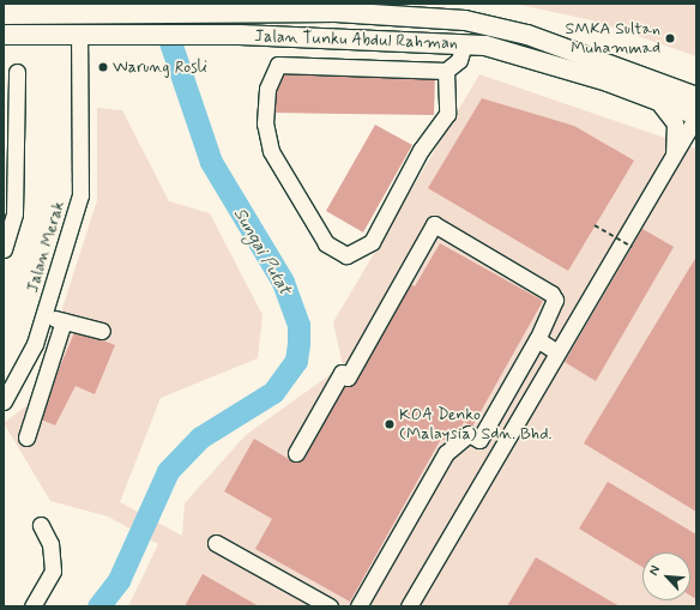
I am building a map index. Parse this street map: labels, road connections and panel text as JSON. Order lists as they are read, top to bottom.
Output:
{
  "streets": {
    "main road": ["Jalan Tunku Abdul Rahman"],
    "street": ["Jalan Merak"]
  },
  "crossings": [
    ["Jalan Tunku Abdul Rahman", "Jalan Merak"]
  ],
  "water": ["Sungai Putat"],
  "places": ["SMKA Sultan Muhammad", "Warung Rosli", "KOA Denko (Malaysia) Sdn. Bhd."],
  "north": "top left"
}
